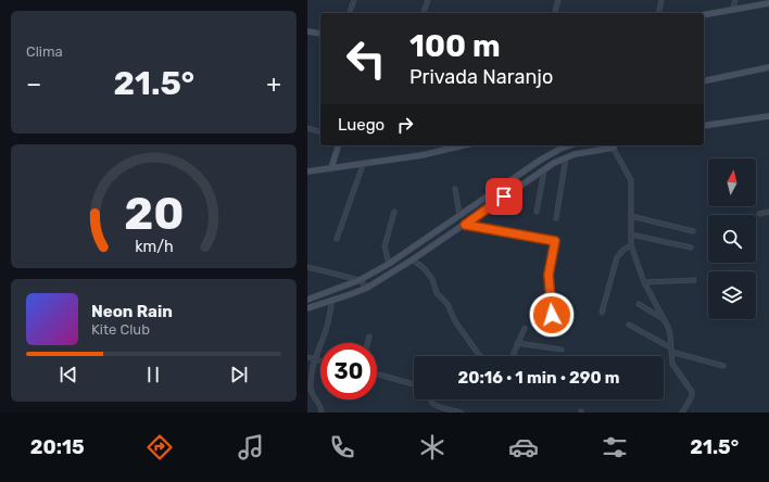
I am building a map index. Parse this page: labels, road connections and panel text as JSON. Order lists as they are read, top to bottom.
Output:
{
  "north": "top",
  "page": {
    "tile": "Clima",
    "turn": ["100 m", "Privada Naranjo"],
    "heat": ["−", "21.5°", "+"],
    "then": "Luego",
    "song": ["Neon Rain", "Kite Club"],
    "limit": "30",
    "trip": "20:16 · 1 min · 290 m",
    "tabs": ["20:15", "21.5°"],
    "gauge": ["20", "km/h"]
  }
}
